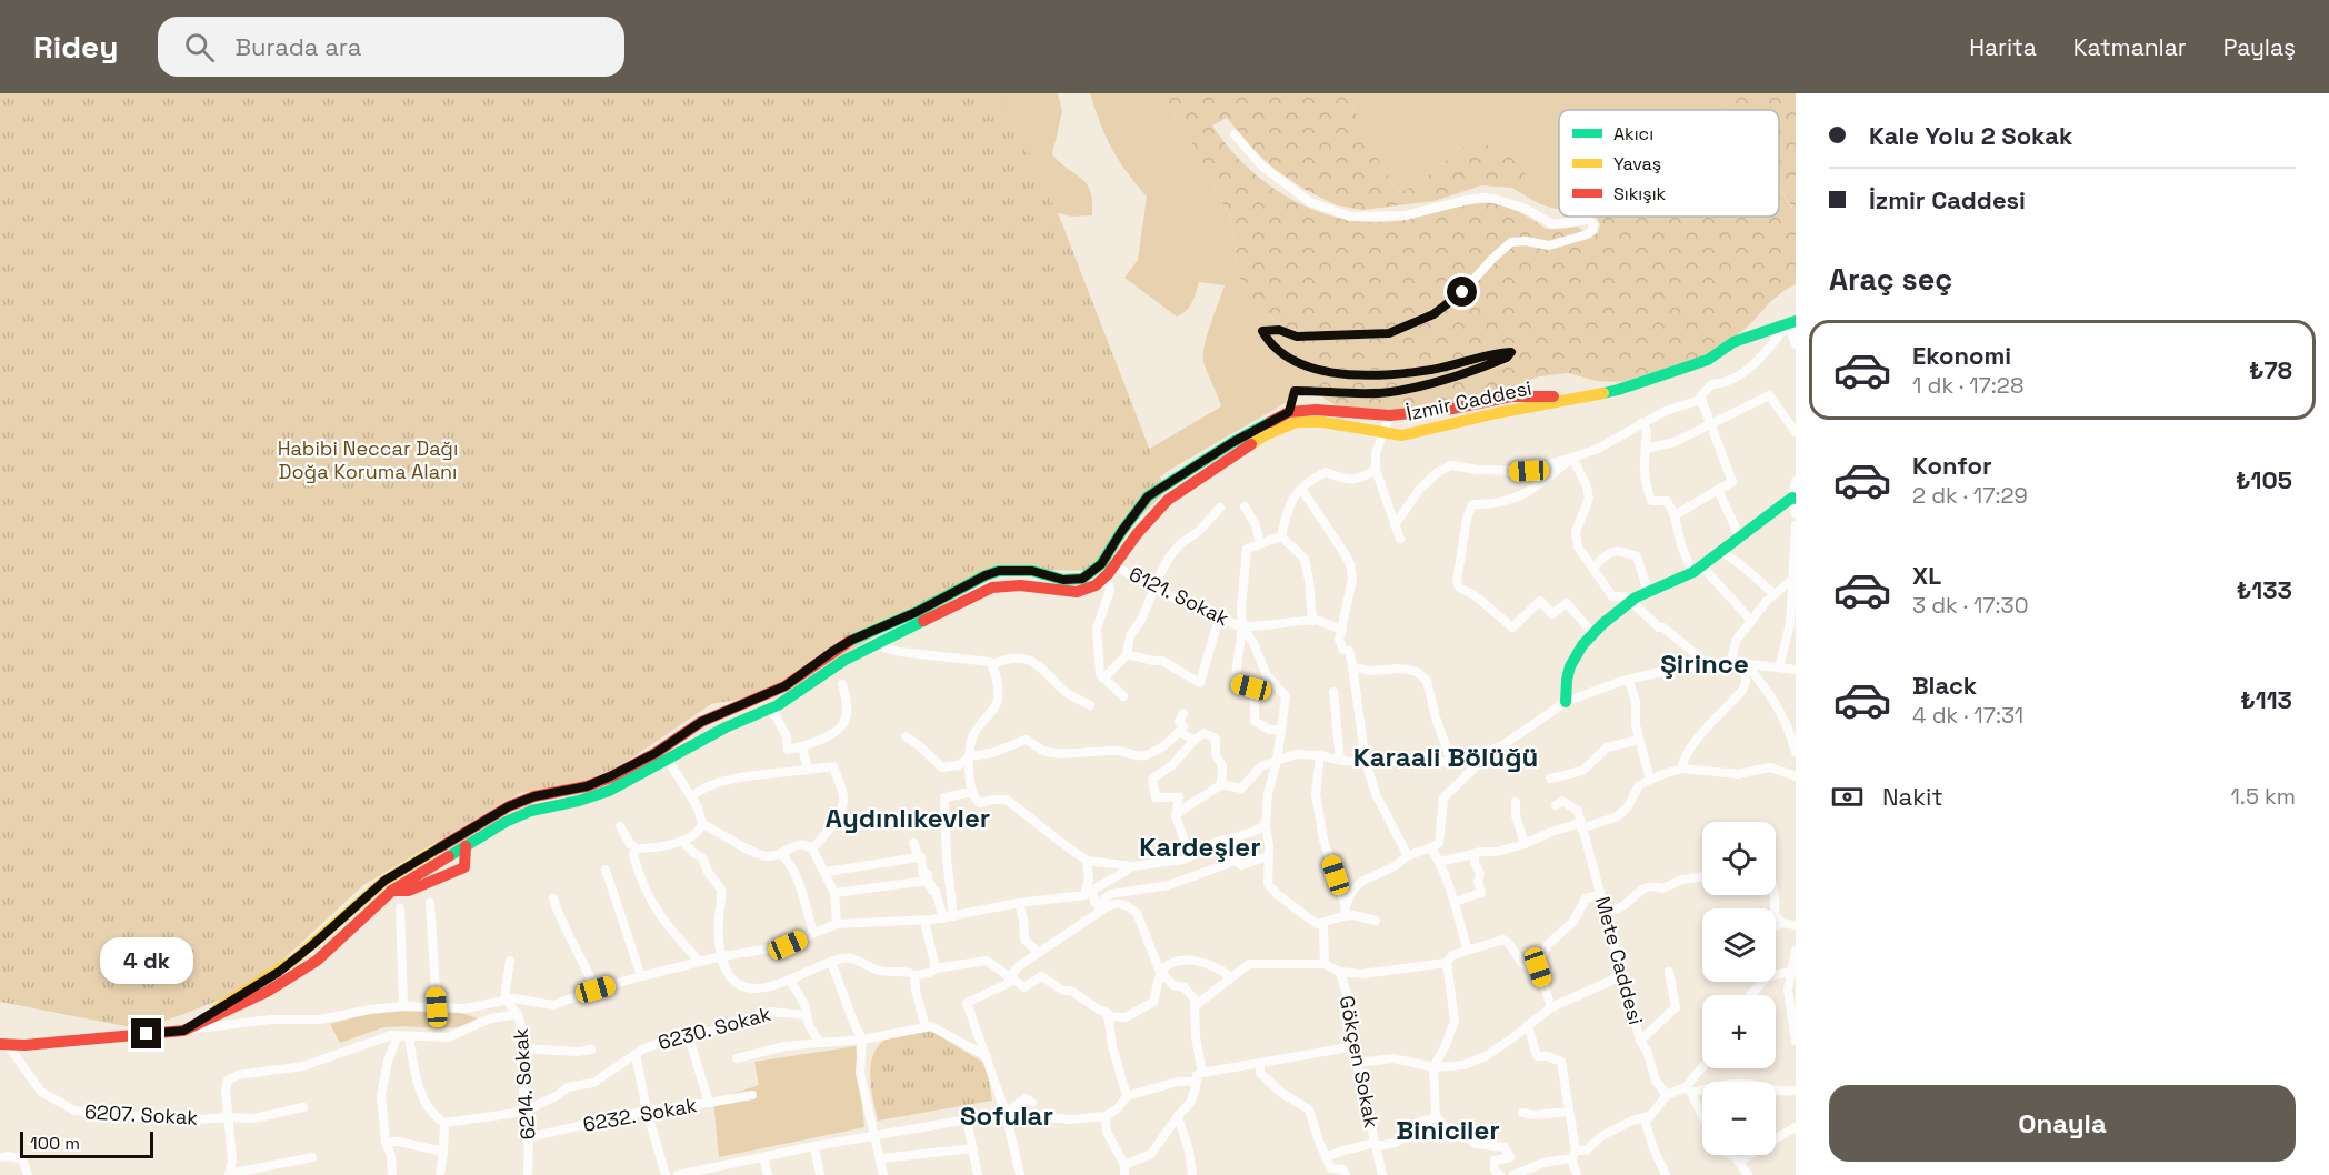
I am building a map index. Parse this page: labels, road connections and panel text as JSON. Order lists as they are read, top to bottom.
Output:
{
  "streets": {
    "street": [
      "İzmir Caddesi",
      "6121. Sokak",
      "Mete Caddesi",
      "6230. Sokak",
      "Gökçen Sokak",
      "6214. Sokak",
      "6207. Sokak",
      "6232. Sokak"
    ]
  },
  "crossings": [
    ["İzmir Caddesi", "6121. Sokak"],
    ["İzmir Caddesi", "6207. Sokak"],
    ["6230. Sokak", "6214. Sokak"],
    ["6214. Sokak", "6232. Sokak"]
  ],
  "districts": [
    "Şirince",
    "Karaali Bölüğü",
    "Aydınlıkevler",
    "Kardeşler",
    "Sofular",
    "Biniciler"
  ],
  "parks": ["Habibi Neccar Dağı Doğa Koruma Alanı"],
  "legend": ["Akıcı", "Yavaş", "Sıkışık"],
  "scale_bar": "100 m",
  "page": {
    "header": "Ridey",
    "search": "Burada ara",
    "nav": ["Harita", "Katmanlar", "Paylaş"],
    "banner": ["Kale Yolu 2 Sokak", "İzmir Caddesi"],
    "heading": "Araç seç",
    "list": [
      {
        "name": "Ekonomi",
        "note": "1 dk · 17:28",
        "value": "₺78"
      },
      {
        "name": "Konfor",
        "note": "2 dk · 17:29",
        "value": "₺105"
      },
      {
        "name": "XL",
        "note": "3 dk · 17:30",
        "value": "₺133"
      },
      {
        "name": "Black",
        "note": "4 dk · 17:31",
        "value": "₺113"
      }
    ],
    "pay": ["Nakit", "1.5 km"],
    "map_buttons": ["+", "−"],
    "bubble": "4 dk",
    "buttons": "Onayla",
    "scale": "100 m"
  }
}
